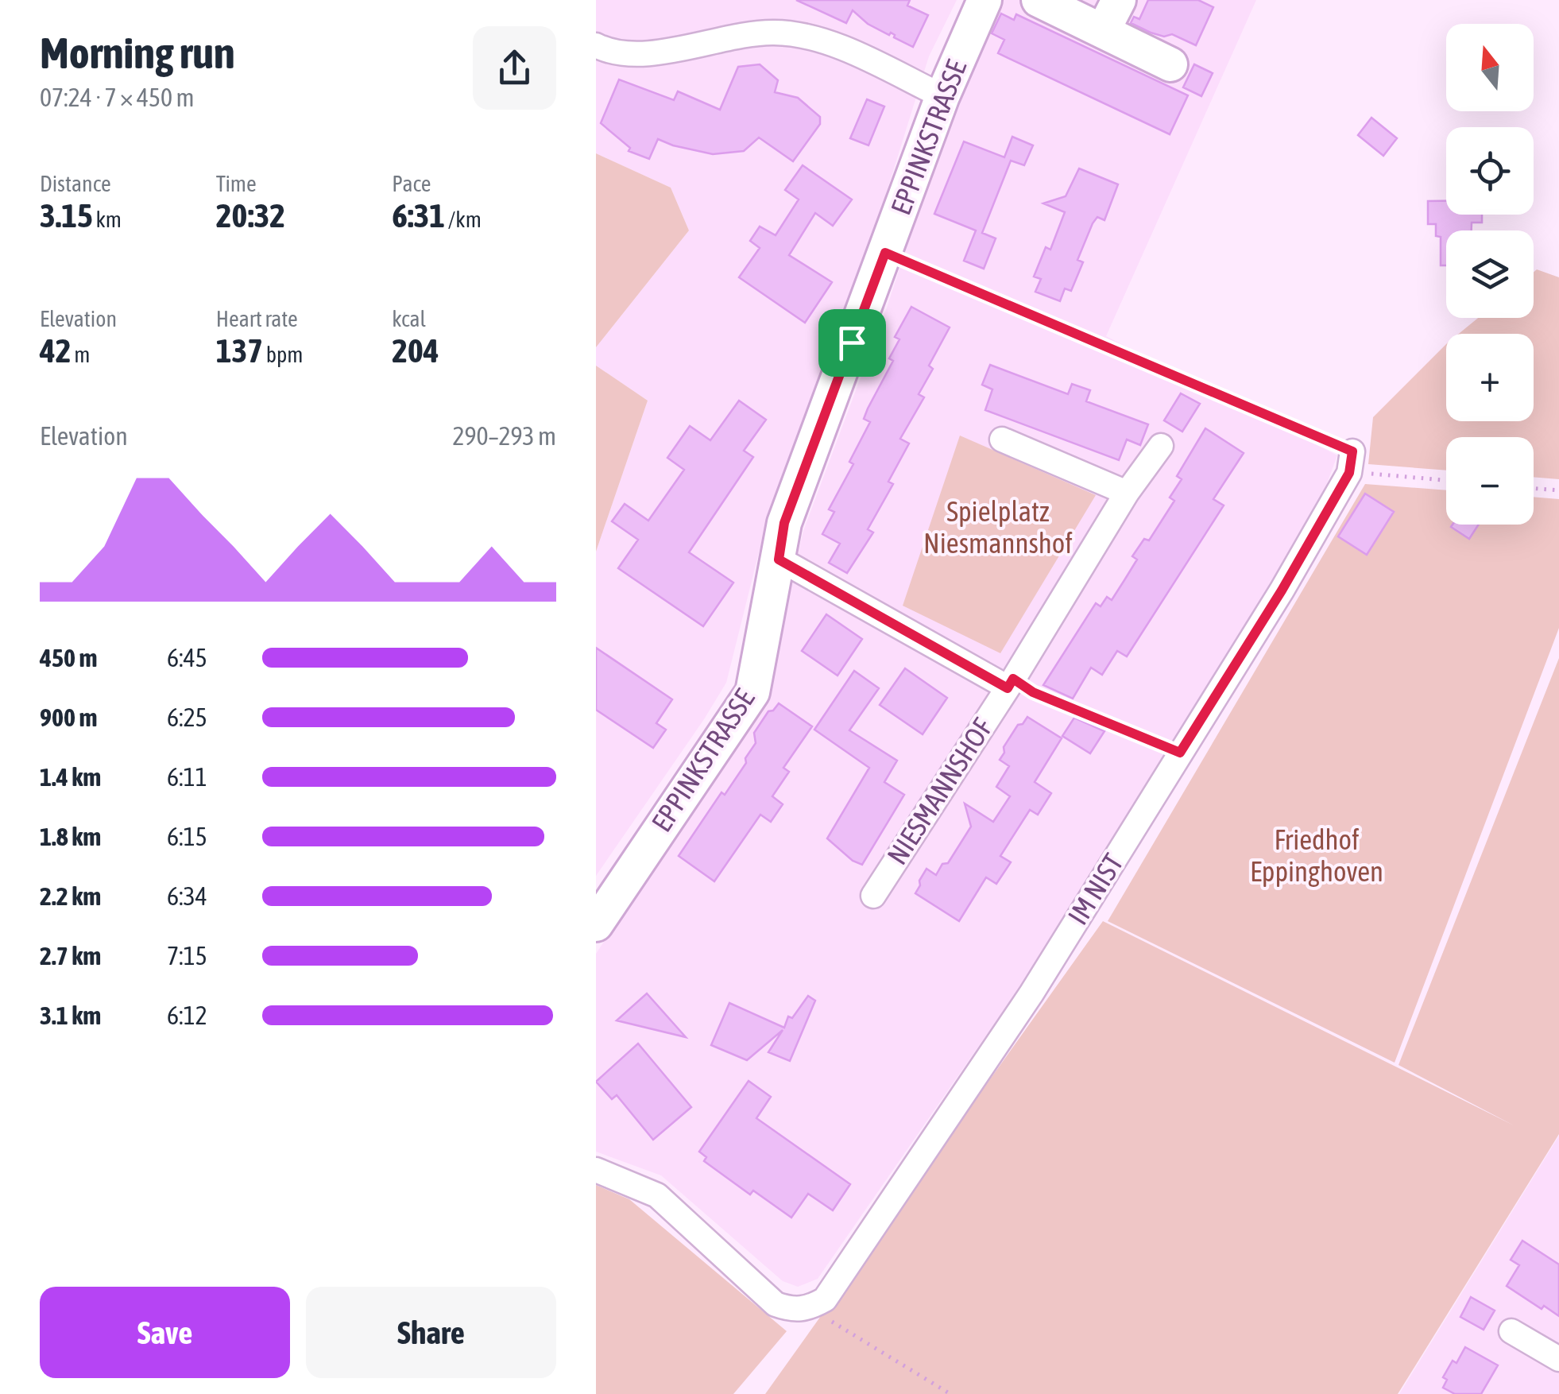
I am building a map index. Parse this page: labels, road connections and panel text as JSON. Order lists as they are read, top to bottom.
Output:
{
  "streets": {
    "street": ["EPPINKSTRASSE", "NIESMANNSHOF", "IM NIST"]
  },
  "crossings": [
    ["EPPINKSTRASSE", "NIESMANNSHOF"]
  ],
  "parks": ["Spielplatz Niesmannshof", "Friedhof Eppinghoven"],
  "north": "top",
  "page": {
    "heading": ["Morning run", "07:24 · 7 × 450 m"],
    "map_buttons": ["+", "−"],
    "stats": [
      ["Distance", "3.15 km"],
      ["Time", "20:32"],
      ["Pace", "6:31 /km"],
      ["Elevation", "42 m"],
      ["Heart rate", "137 bpm"],
      ["kcal", "204"]
    ],
    "chart": ["Elevation", "290–293 m"],
    "list": [
      {
        "name": "450 m",
        "note": "6:45"
      },
      {
        "name": "900 m",
        "note": "6:25"
      },
      {
        "name": "1.4 km",
        "note": "6:11"
      },
      {
        "name": "1.8 km",
        "note": "6:15"
      },
      {
        "name": "2.2 km",
        "note": "6:34"
      },
      {
        "name": "2.7 km",
        "note": "7:15"
      },
      {
        "name": "3.1 km",
        "note": "6:12"
      }
    ],
    "buttons": ["Save", "Share"]
  }
}
